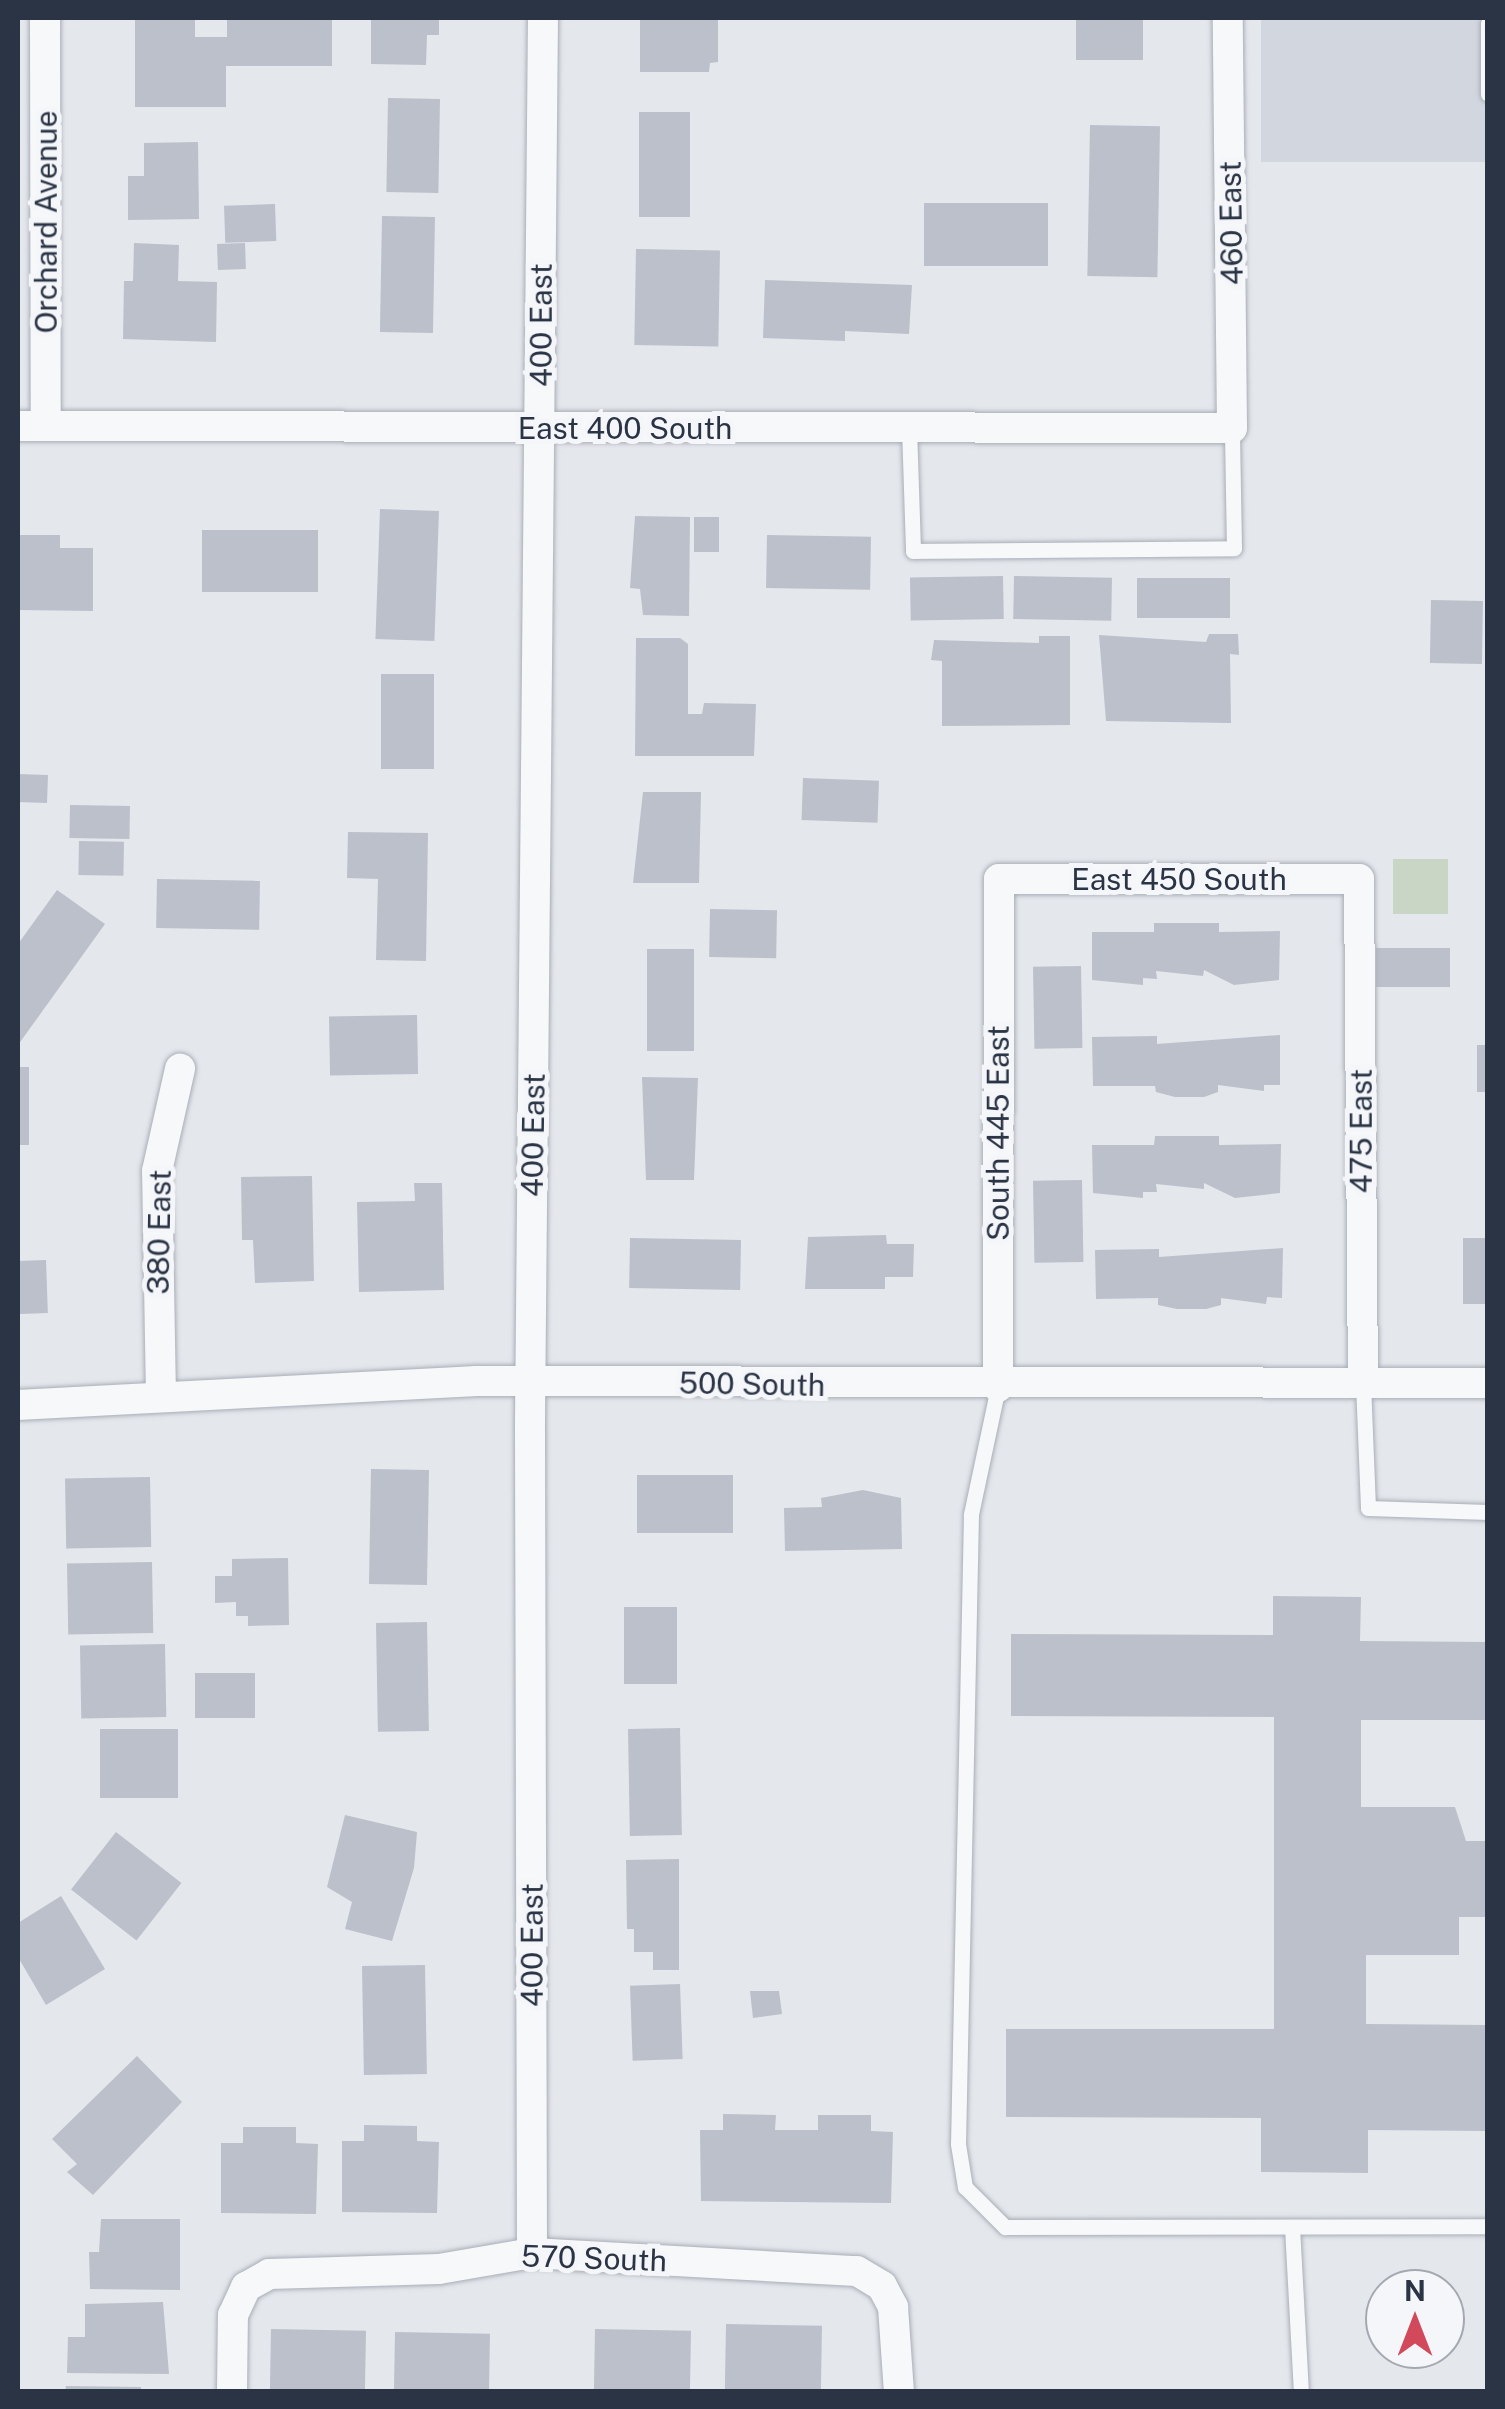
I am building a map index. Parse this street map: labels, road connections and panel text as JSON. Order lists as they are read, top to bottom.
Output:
{
  "streets": {
    "street": [
      "Orchard Avenue",
      "460 East",
      "400 East",
      "East 400 South",
      "East 450 South",
      "475 East",
      "South 445 East",
      "380 East",
      "500 South",
      "570 South"
    ]
  },
  "crossings": [
    ["Orchard Avenue", "East 400 South"],
    ["460 East", "East 400 South"],
    ["400 East", "East 400 South"],
    ["400 East", "500 South"],
    ["400 East", "570 South"],
    ["East 450 South", "475 East"],
    ["East 450 South", "South 445 East"],
    ["475 East", "500 South"],
    ["South 445 East", "500 South"],
    ["380 East", "500 South"]
  ],
  "north": "top"
}
